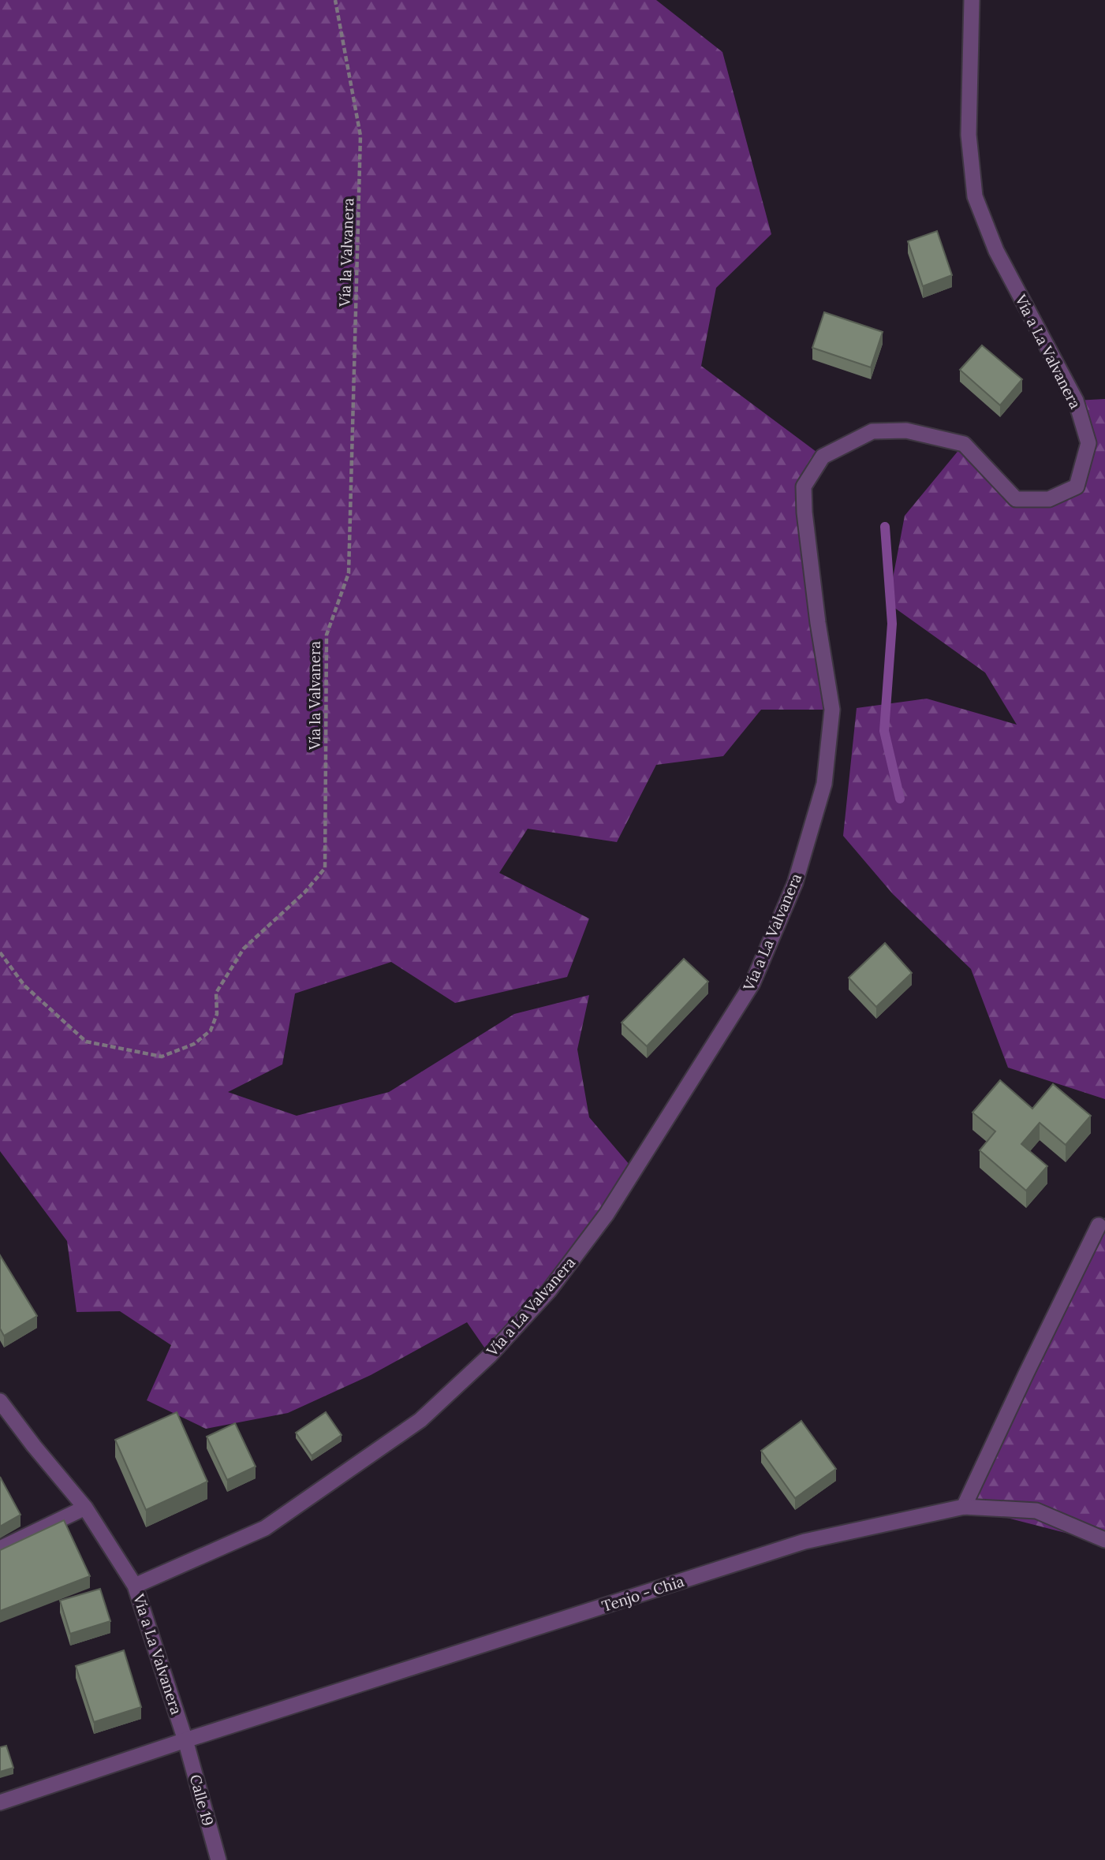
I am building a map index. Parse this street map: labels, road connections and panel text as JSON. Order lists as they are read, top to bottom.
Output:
{
  "streets": {
    "street": ["Vía a La Valvanera", "Tenjo - Chia", "Calle 19"],
    "path": ["Vía la Valvanera"]
  },
  "crossings": [
    ["Vía a La Valvanera", "Tenjo - Chia"],
    ["Vía a La Valvanera", "Calle 19"],
    ["Tenjo - Chia", "Calle 19"]
  ]
}
